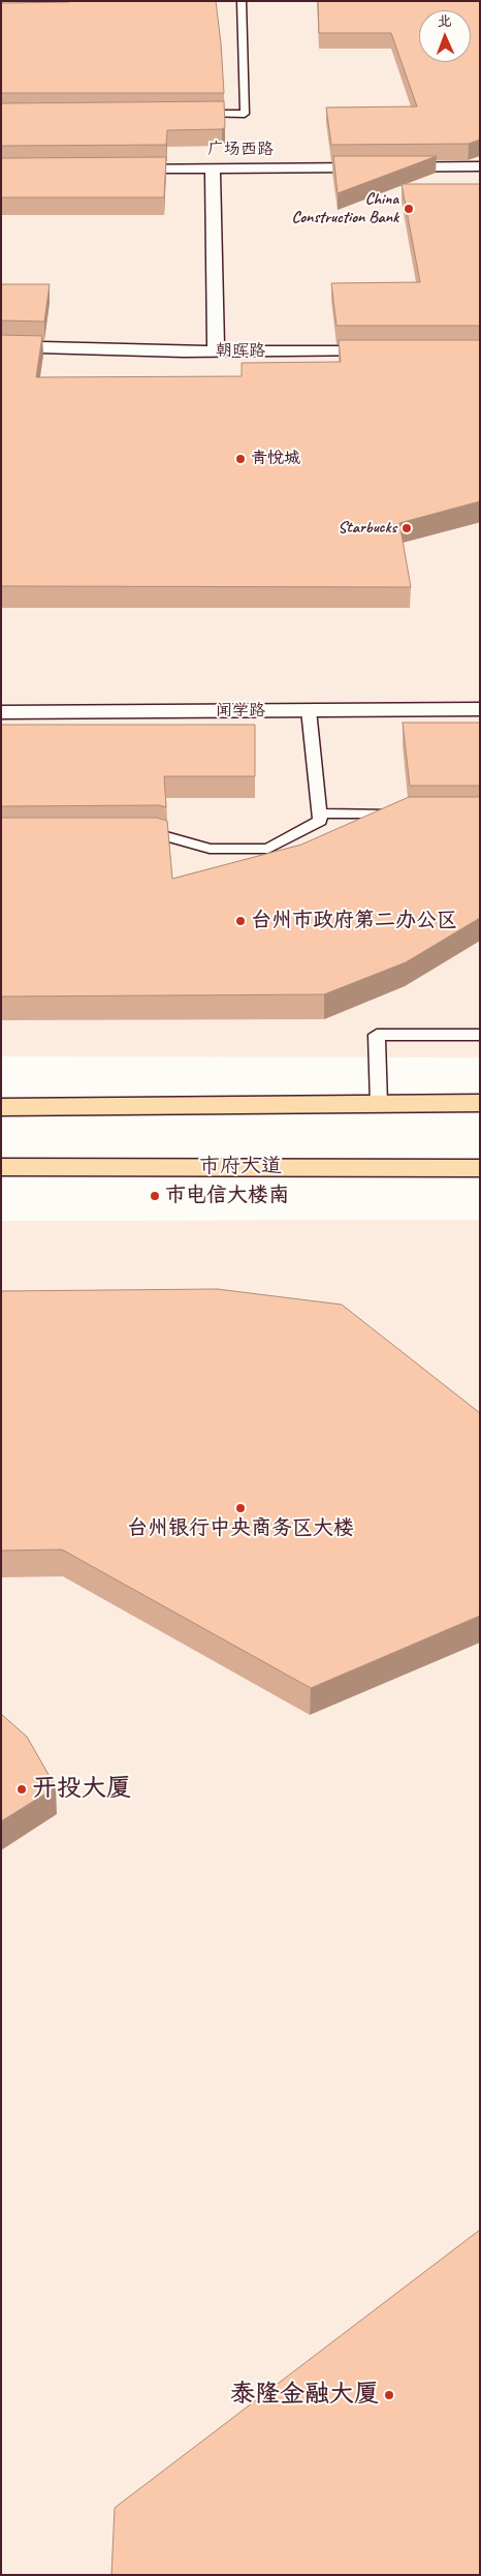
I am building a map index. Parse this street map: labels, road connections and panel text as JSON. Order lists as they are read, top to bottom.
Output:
{
  "streets": {
    "main road": ["市府大道"],
    "street": ["广场西路", "朝晖路", "闻学路"]
  },
  "places": [
    "China Construction Bank",
    "青悦城",
    "Starbucks",
    "台州市政府第二办公区",
    "市电信大楼南",
    "台州银行中央商务区大楼",
    "开投大厦",
    "泰隆金融大厦"
  ],
  "north": "top"
}
